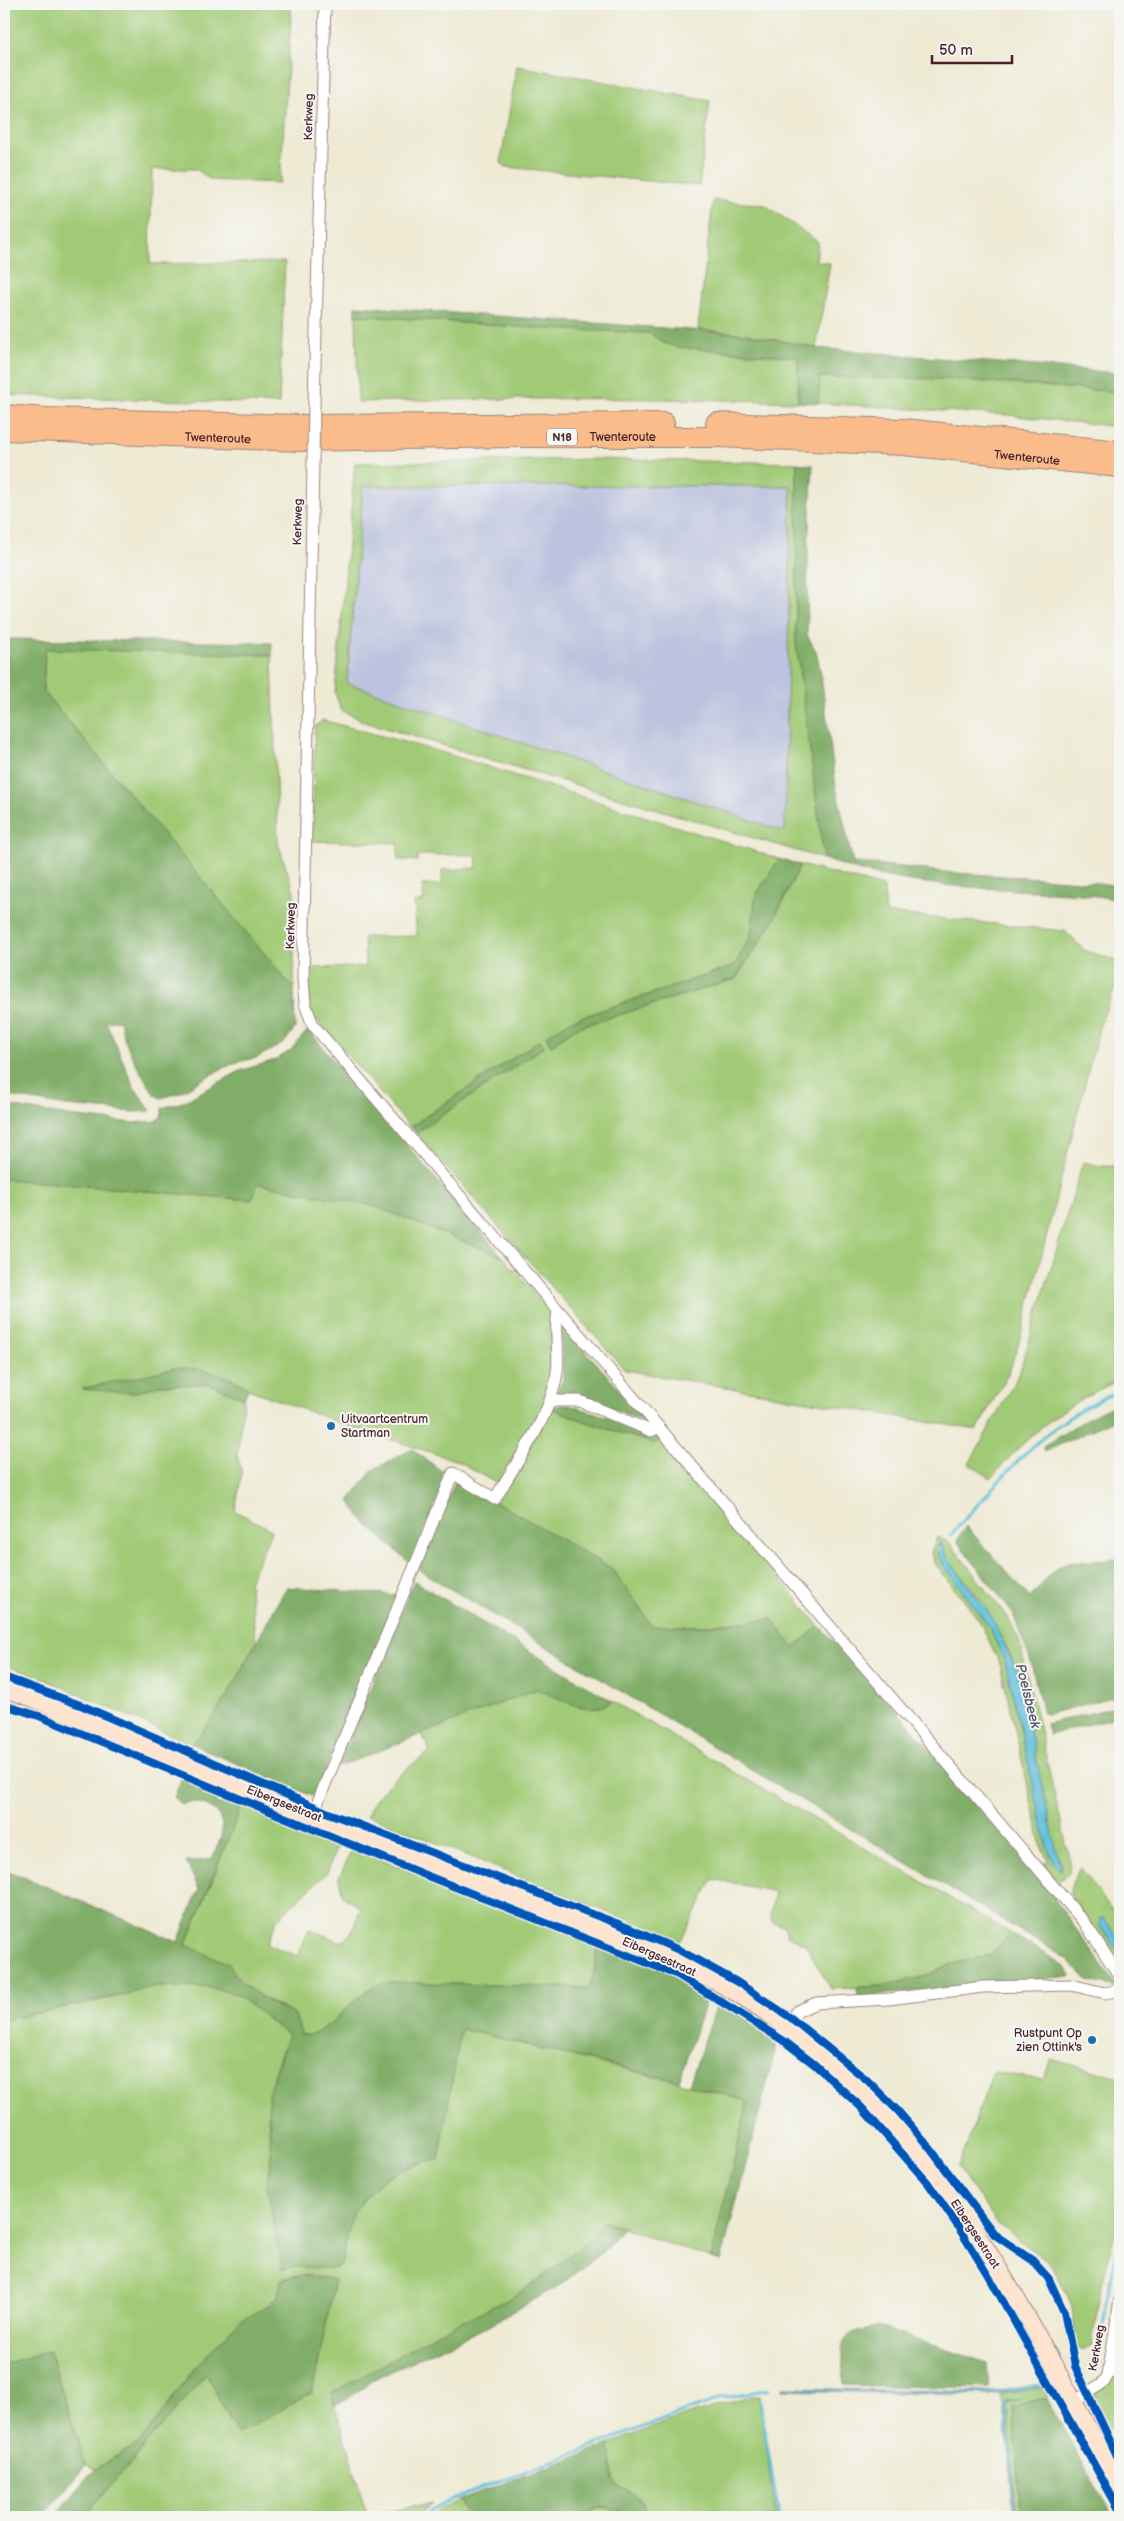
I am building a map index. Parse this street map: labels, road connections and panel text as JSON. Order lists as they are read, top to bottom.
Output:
{
  "streets": {
    "highway": ["N18", "Twenteroute"],
    "main road": ["Eibergsestraat"],
    "street": ["Kerkweg"]
  },
  "crossings": [
    ["Kerkweg", "Eibergsestraat"]
  ],
  "water": ["Poelsbeek"],
  "places": ["Uitvaartcentrum Startman", "Rustpunt Op zien Ottink's"],
  "scale_bar": "50 m"
}
